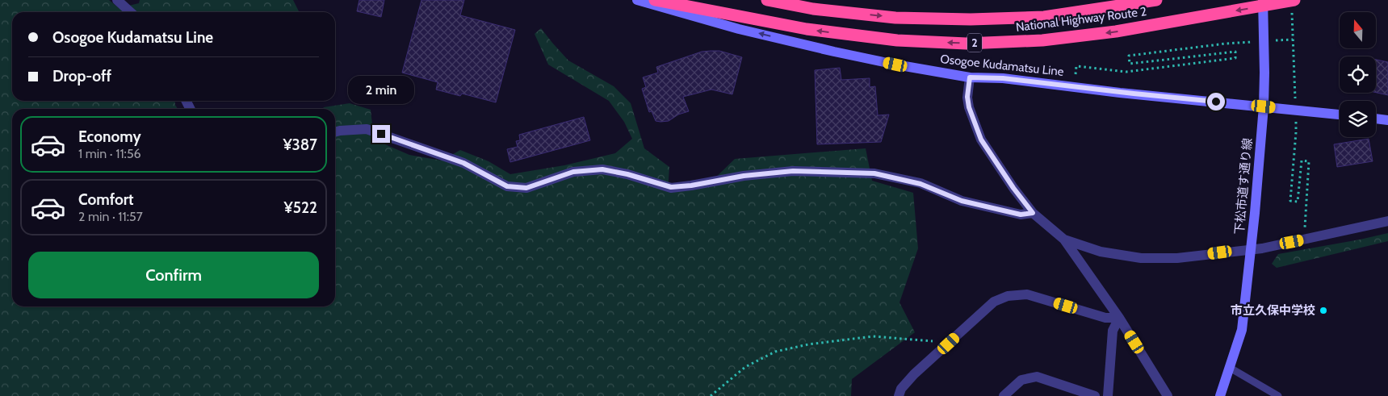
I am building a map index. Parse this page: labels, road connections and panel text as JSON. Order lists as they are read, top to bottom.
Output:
{
  "streets": {
    "highway": ["National Highway Route 2", "2"],
    "main road": ["Osogoe Kudamatsu Line", "下松市道す通り線"]
  },
  "crossings": [
    ["National Highway Route 2", "下松市道す通り線"],
    ["Osogoe Kudamatsu Line", "下松市道す通り線"]
  ],
  "one_way": ["Osogoe Kudamatsu Line"],
  "places": ["市立久保中学校"],
  "north": "top",
  "page": {
    "banner": ["Osogoe Kudamatsu Line", "Drop-off"],
    "bubble": "2 min",
    "list": [
      {
        "name": "Economy",
        "note": "1 min · 11:56",
        "value": "¥387"
      },
      {
        "name": "Comfort",
        "note": "2 min · 11:57",
        "value": "¥522"
      }
    ],
    "buttons": "Confirm"
  }
}
